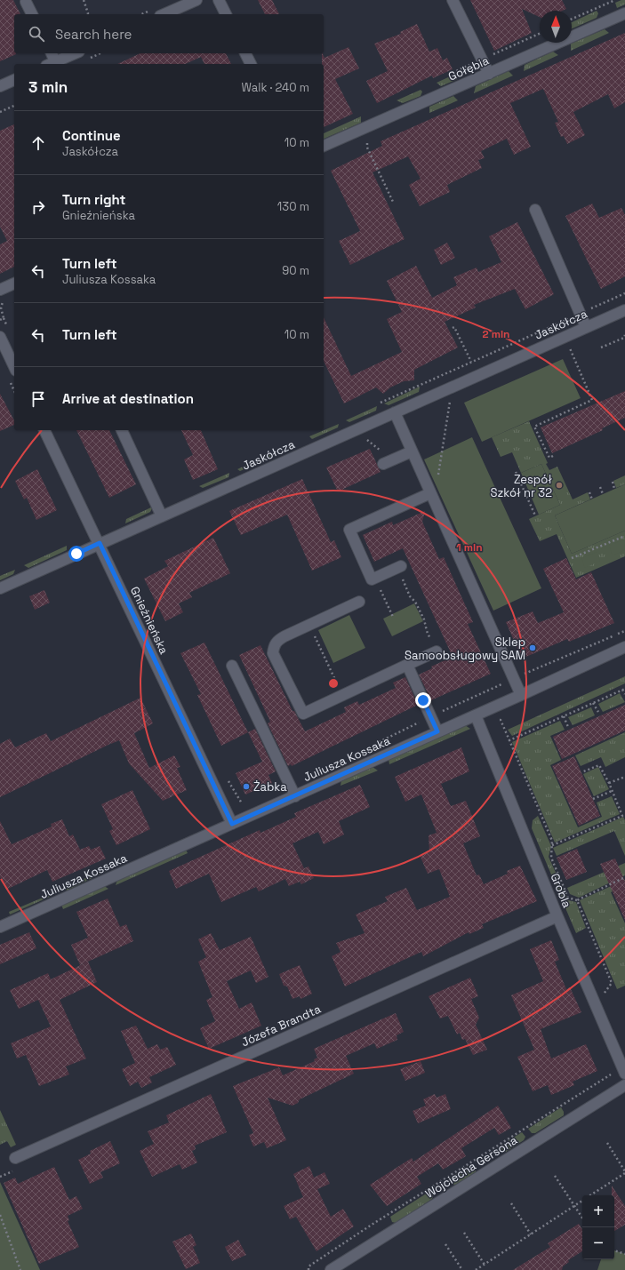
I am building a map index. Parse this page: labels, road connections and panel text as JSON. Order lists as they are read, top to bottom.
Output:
{
  "streets": {
    "street": [
      "Gołębia",
      "Jaskółcza",
      "Gnieźnieńska",
      "Juliusza Kossaka",
      "Grobla",
      "Józefa Brandta",
      "Wojciecha Gersona"
    ]
  },
  "crossings": [
    ["Jaskółcza", "Gnieźnieńska"],
    ["Gnieźnieńska", "Juliusza Kossaka"],
    ["Juliusza Kossaka", "Grobla"],
    ["Grobla", "Józefa Brandta"]
  ],
  "places": ["Zespół Szkół nr 32", "Sklep Samoobsługowy SAM", "Żabka"],
  "north": "top",
  "page": {
    "search": "Search here",
    "heading": ["3 min", "Walk · 240 m"],
    "list": [
      ["Continue", "Jaskółcza", "10 m"],
      ["Turn right", "Gnieźnieńska", "130 m"],
      ["Turn left", "Juliusza Kossaka", "90 m"],
      ["Turn left", "10 m"],
      "Arrive at destination"
    ],
    "map_buttons": ["+", "−"]
  },
  "rings": ["2 min", "1 min"]
}
